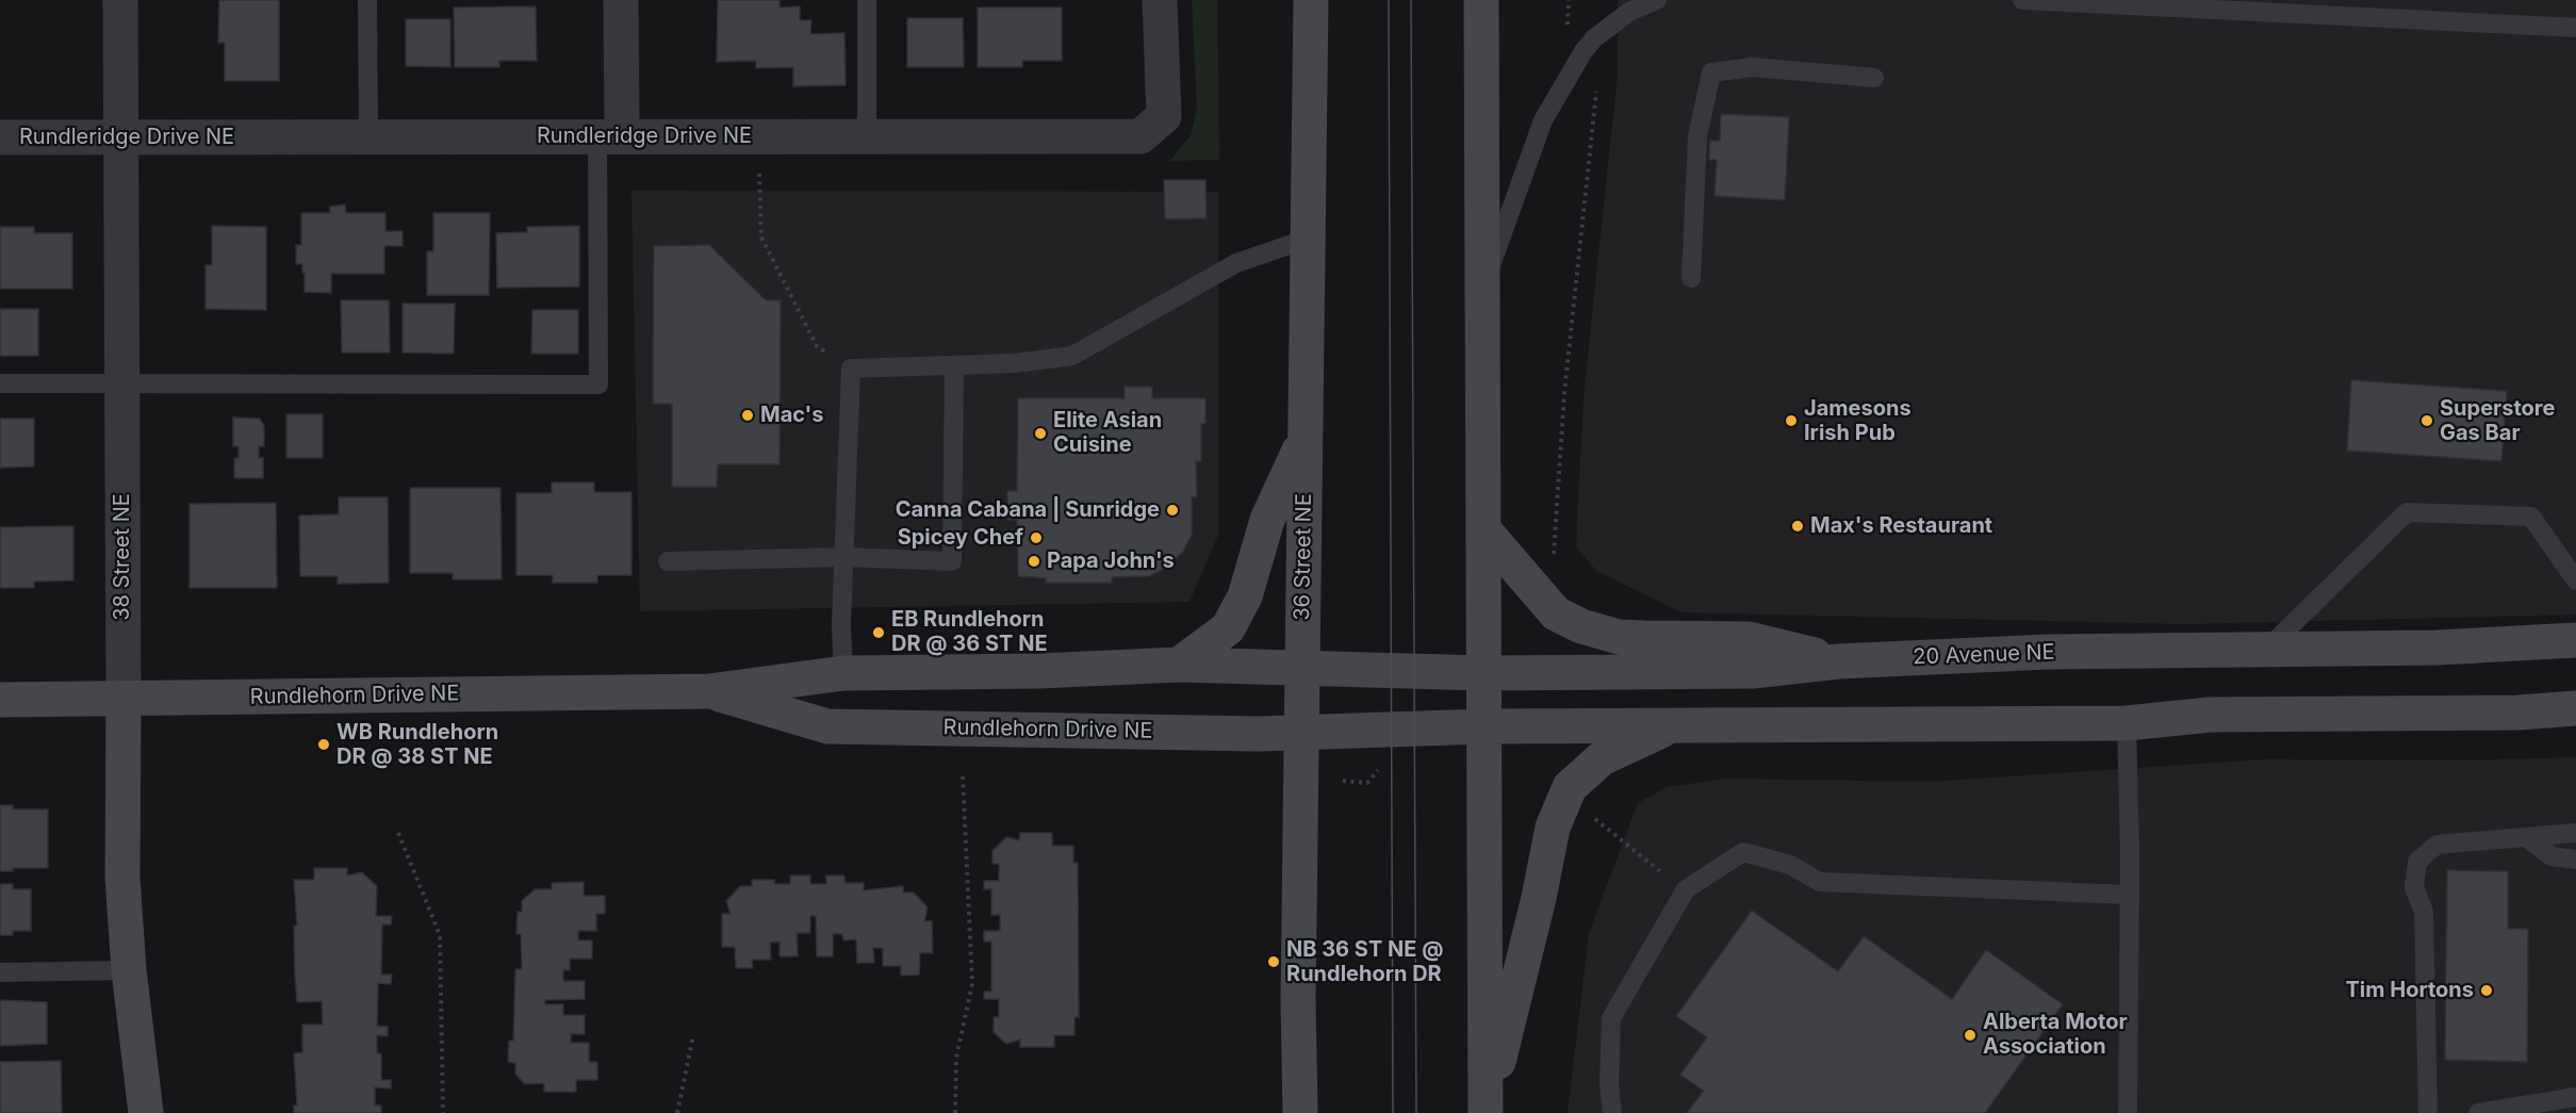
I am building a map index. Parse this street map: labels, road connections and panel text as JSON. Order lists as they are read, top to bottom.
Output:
{
  "streets": {
    "street": [
      "Rundleridge Drive NE",
      "38 Street NE",
      "36 Street NE",
      "20 Avenue NE",
      "Rundlehorn Drive NE"
    ]
  },
  "crossings": [
    ["Rundleridge Drive NE", "38 Street NE"],
    ["38 Street NE", "Rundlehorn Drive NE"],
    ["36 Street NE", "Rundlehorn Drive NE"],
    ["20 Avenue NE", "Rundlehorn Drive NE"]
  ],
  "places": [
    "Mac's",
    "Jamesons Irish Pub",
    "Superstore Gas Bar",
    "Elite Asian Cuisine",
    "Canna Cabana | Sunridge",
    "Max's Restaurant",
    "Spicey Chef",
    "Papa John's",
    "EB Rundlehorn DR @ 36 ST NE",
    "WB Rundlehorn DR @ 38 ST NE",
    "NB 36 ST NE @ Rundlehorn DR",
    "Tim Hortons",
    "Alberta Motor Association"
  ]
}
